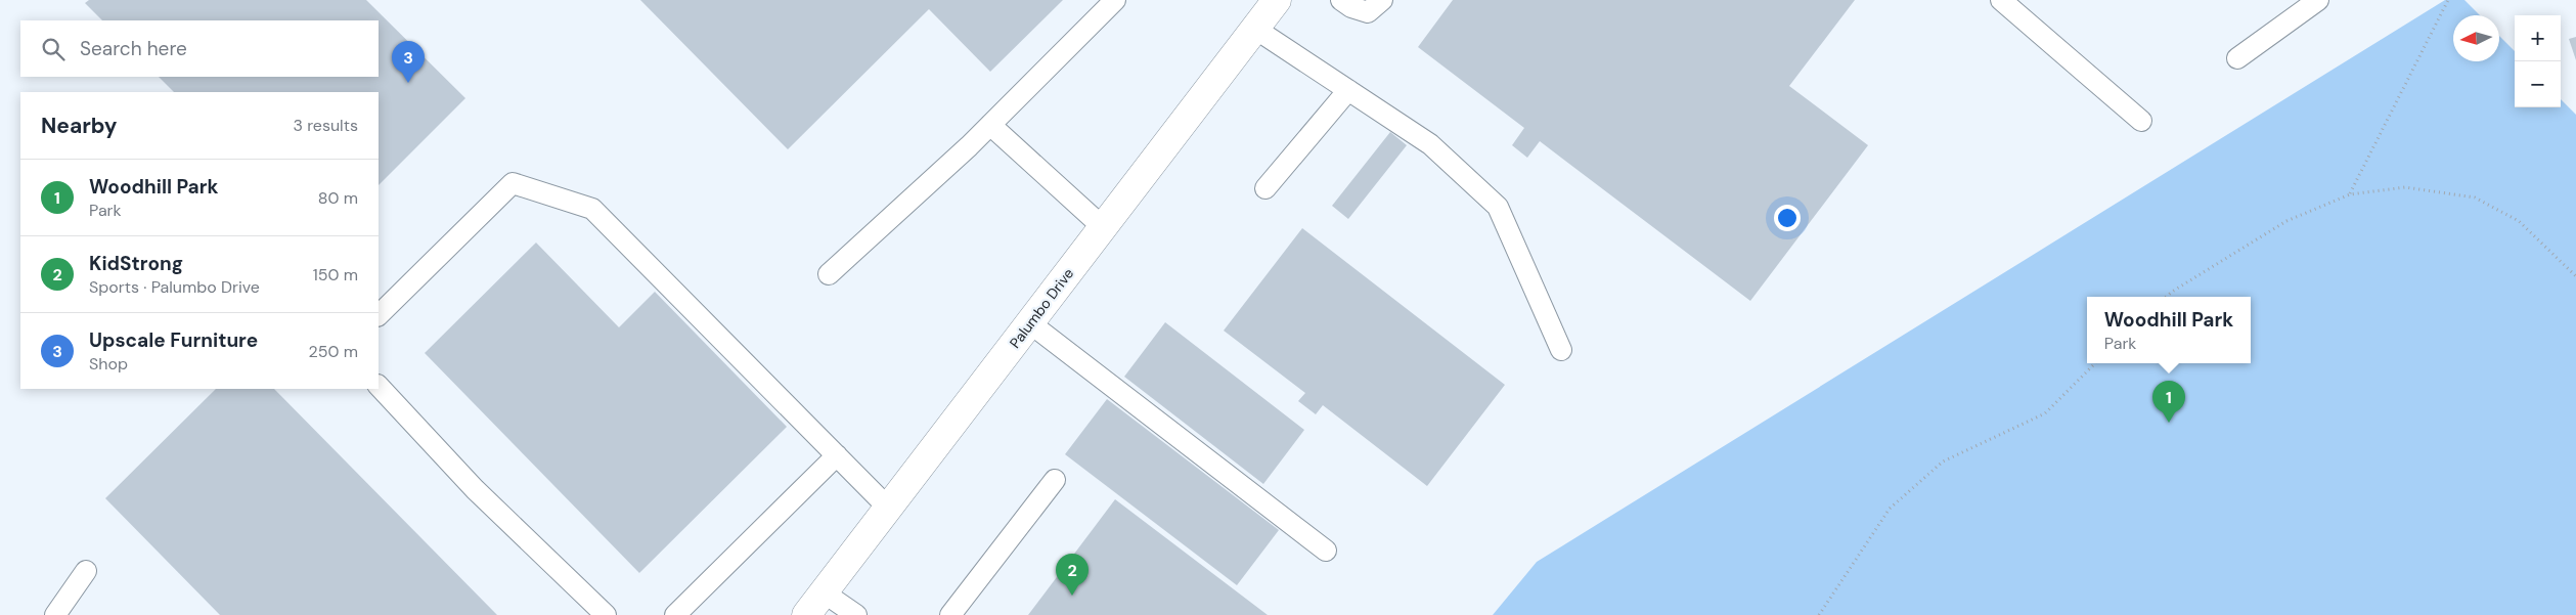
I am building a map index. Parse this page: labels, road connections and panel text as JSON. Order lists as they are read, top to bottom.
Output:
{
  "streets": {
    "street": ["Palumbo Drive"]
  },
  "north": "left",
  "page": {
    "map_buttons": ["+", "−"],
    "search": "Search here",
    "pins": ["3", "1", "2"],
    "heading": ["Nearby", "3 results"],
    "list": [
      {
        "mark": "1",
        "name": "Woodhill Park",
        "note": "Park",
        "value": "80 m"
      },
      {
        "mark": "2",
        "name": "KidStrong",
        "note": "Sports · Palumbo Drive",
        "value": "150 m"
      },
      {
        "mark": "3",
        "name": "Upscale Furniture",
        "note": "Shop",
        "value": "250 m"
      }
    ],
    "popup": ["Woodhill Park", "Park"]
  }
}
